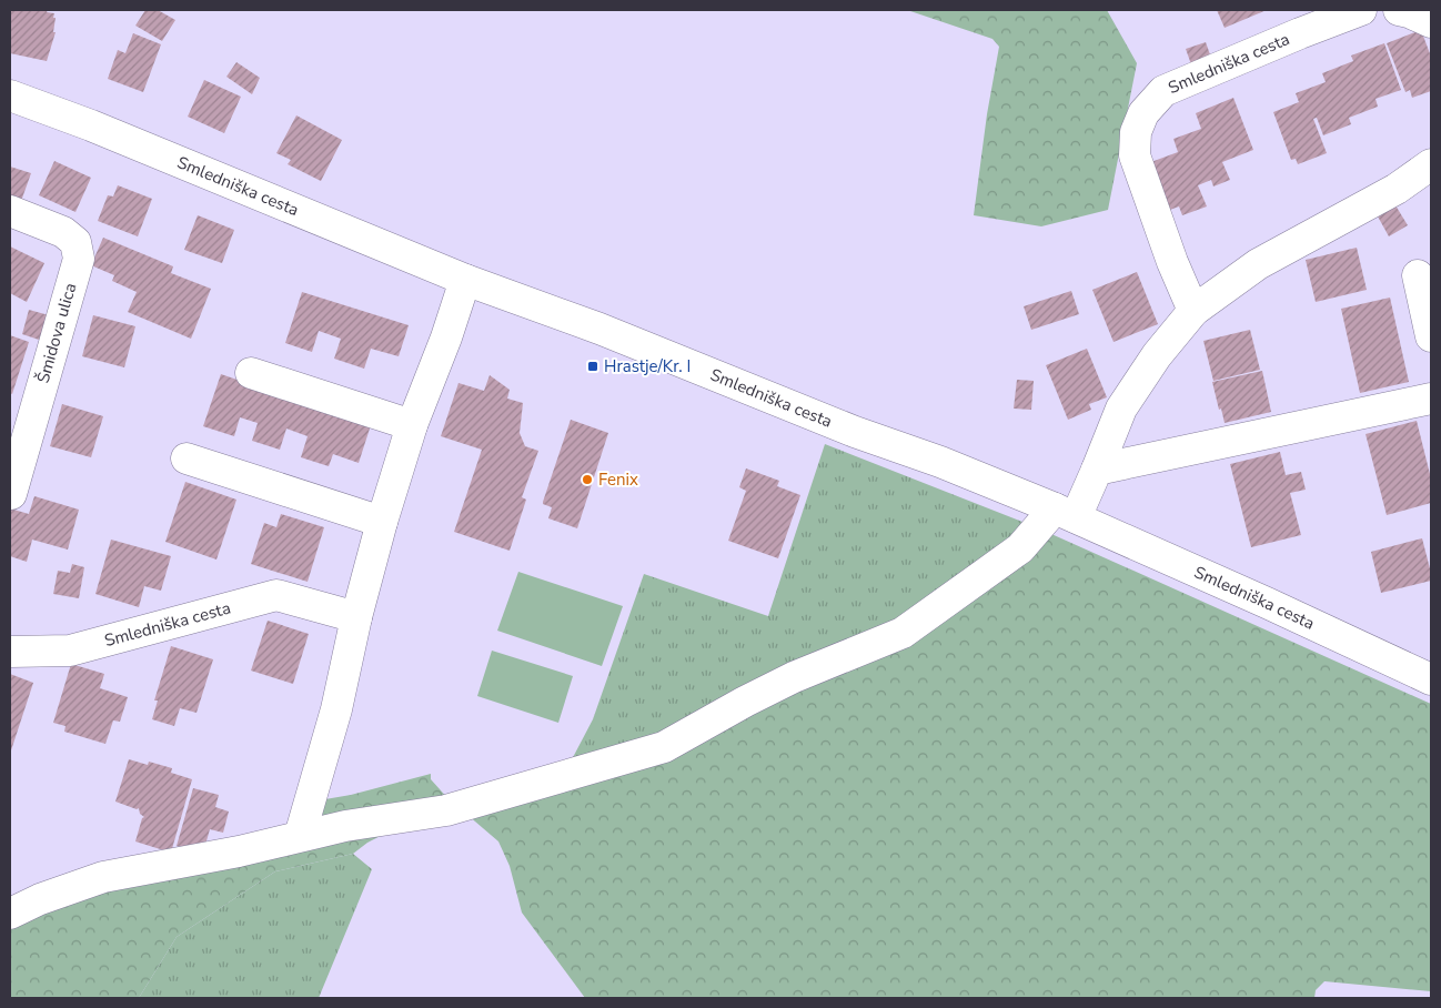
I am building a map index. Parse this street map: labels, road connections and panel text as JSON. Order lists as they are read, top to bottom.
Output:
{
  "streets": {
    "street": ["Smledniška cesta", "Šmidova ulica"]
  },
  "places": {
    "transit": ["Hrastje/Kr. I"],
    "other": ["Fenix"]
  }
}
